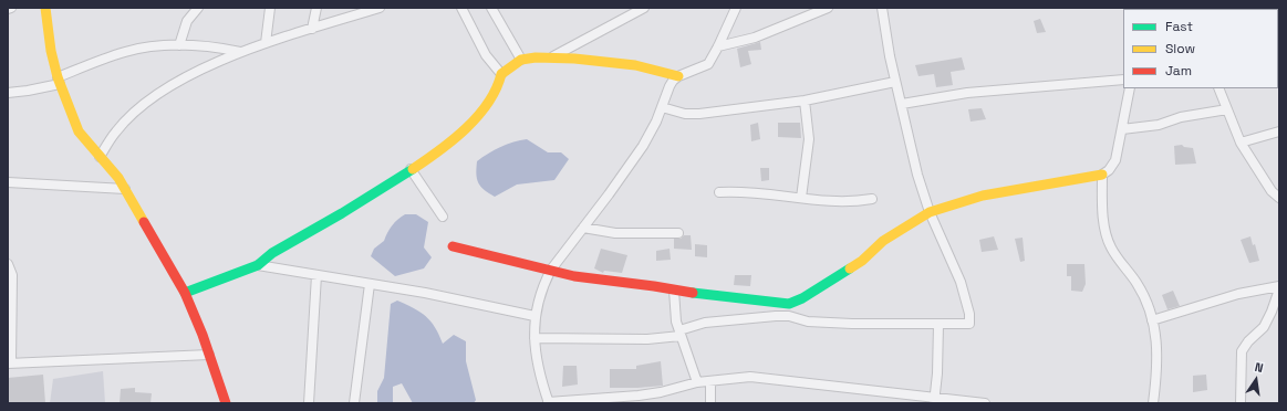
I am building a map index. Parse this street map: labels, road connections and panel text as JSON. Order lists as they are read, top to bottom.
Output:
{
  "legend": ["Fast", "Slow", "Jam"],
  "north": "top"
}
